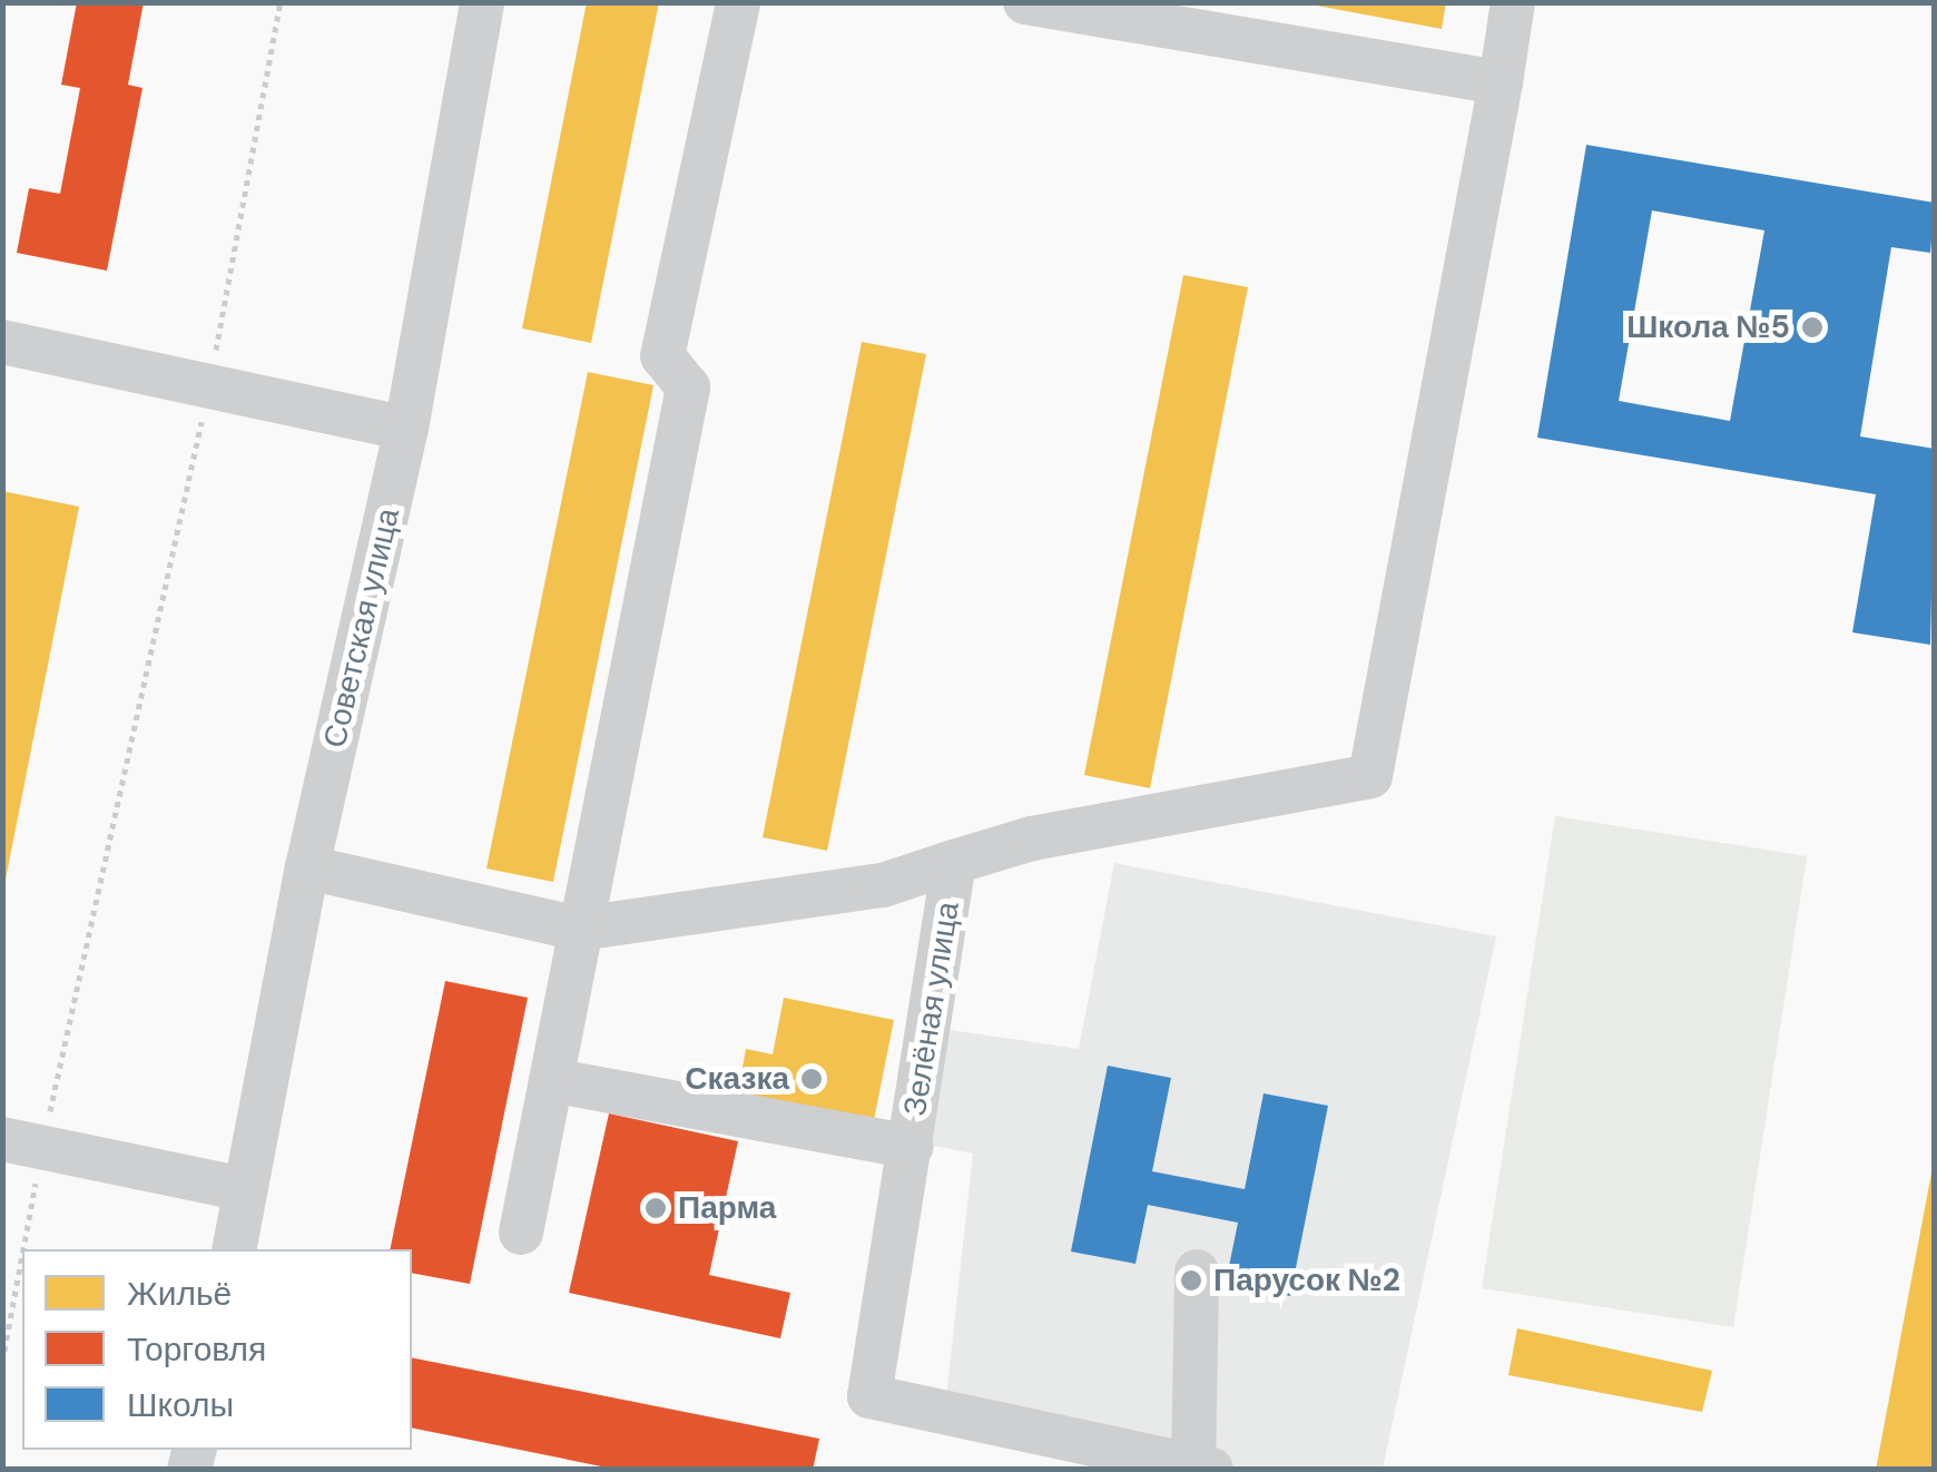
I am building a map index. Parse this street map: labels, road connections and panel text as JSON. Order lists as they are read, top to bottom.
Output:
{
  "streets": {
    "street": ["Советская улица", "Зелёная улица"]
  },
  "crossings": [
    ["Советская улица", "Зелёная улица"]
  ],
  "places": [
    "Школа №5",
    "Сказка",
    "Парма",
    "Парусок №2"
  ],
  "legend": ["Жильё", "Торговля", "Школы"]
}
